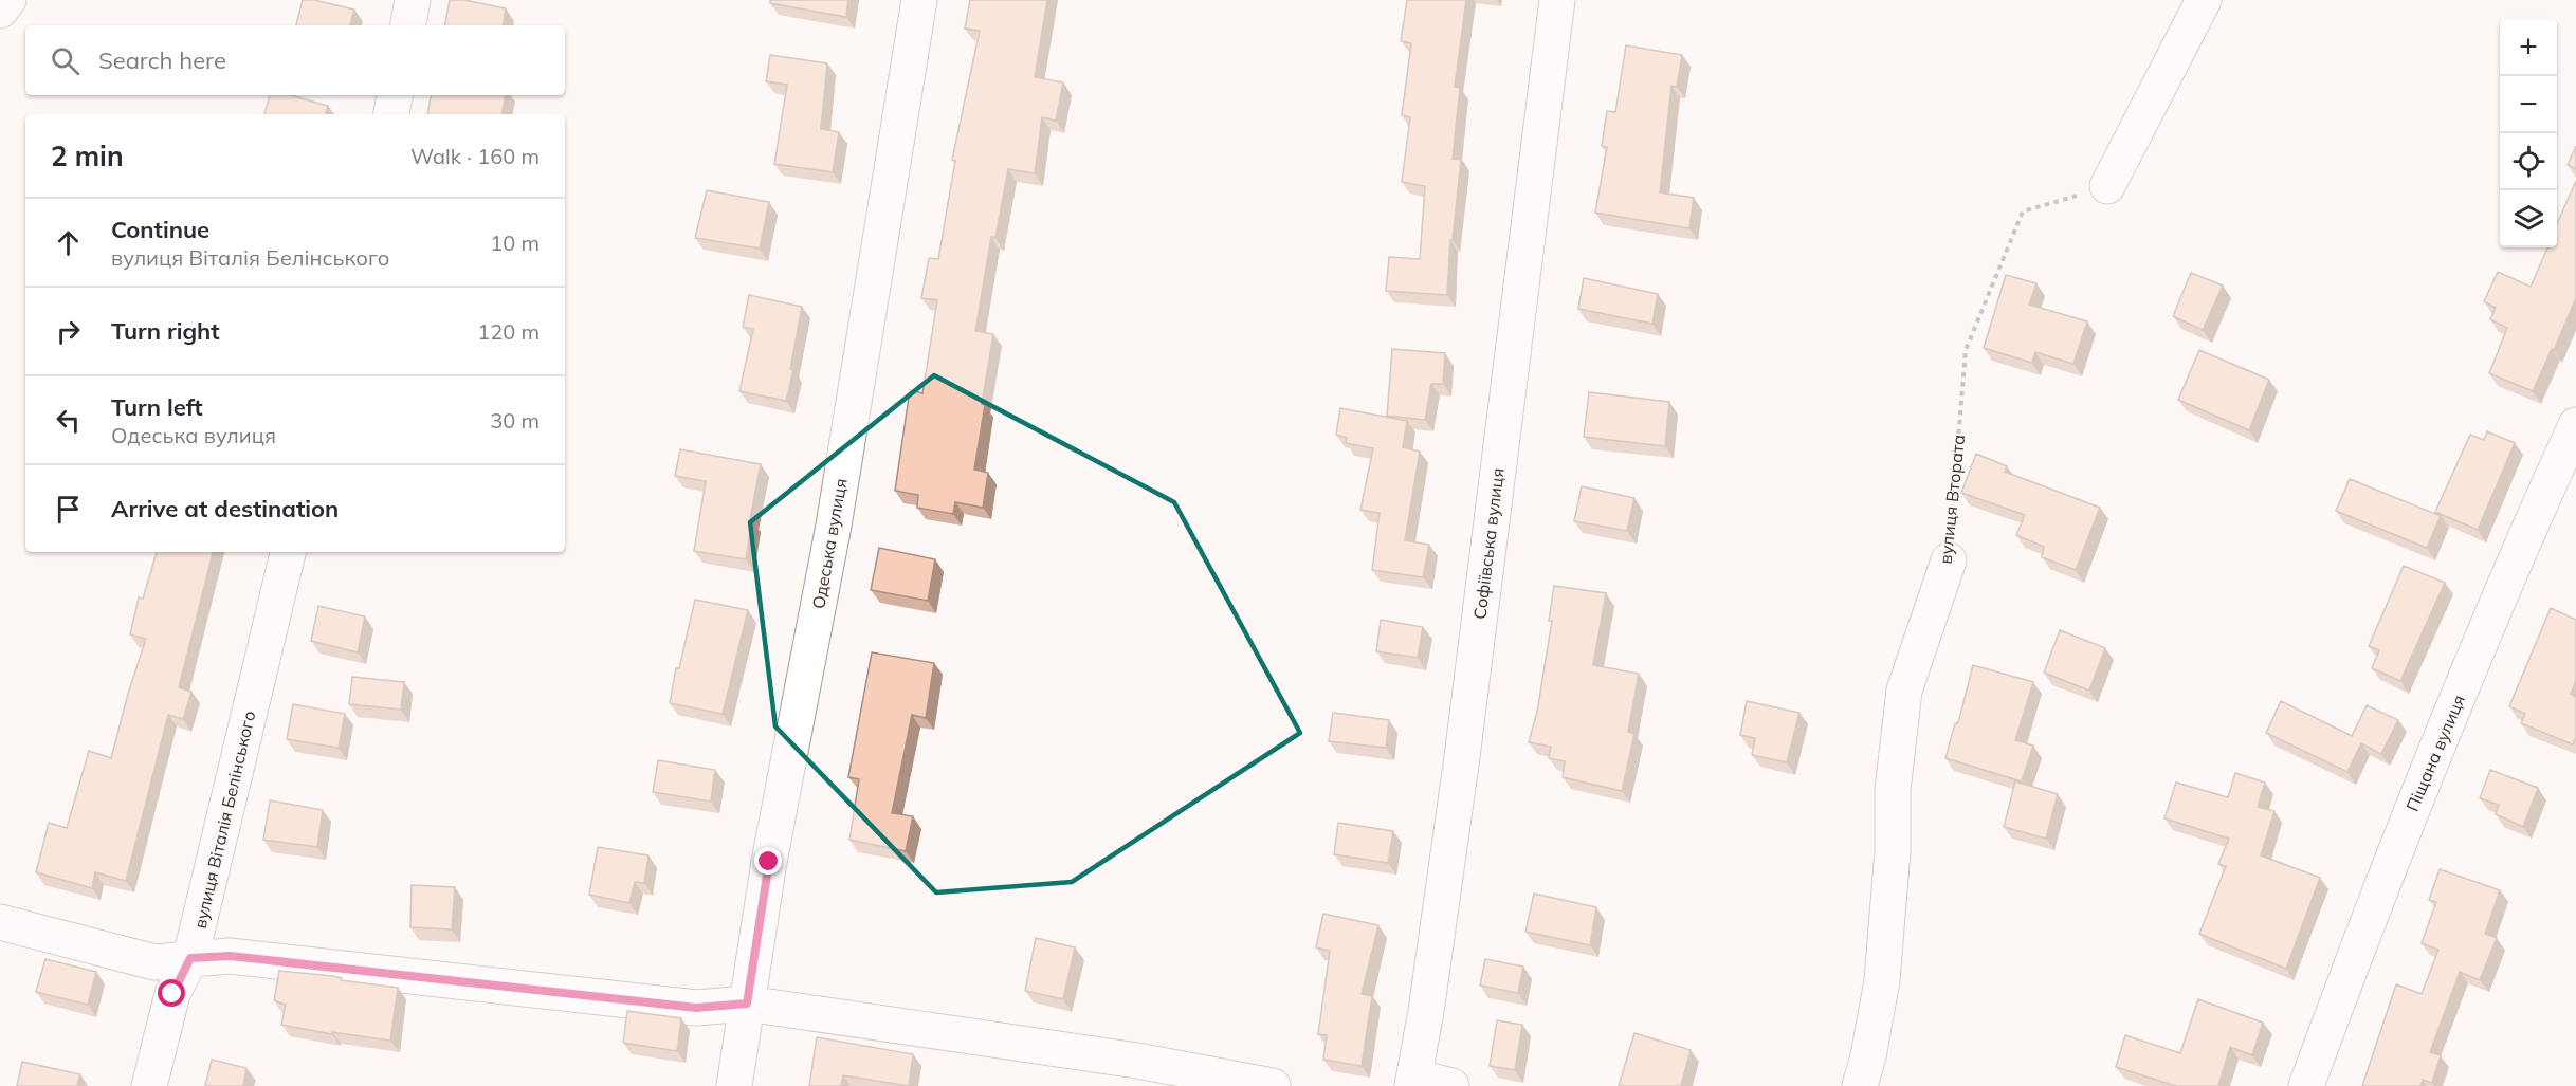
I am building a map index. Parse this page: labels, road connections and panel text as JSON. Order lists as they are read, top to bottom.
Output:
{
  "streets": {
    "street": [
      "вулиця Втората",
      "Одеська вулиця",
      "Софіївська вулиця",
      "Піщана вулиця",
      "вулиця Віталія Белінського"
    ]
  },
  "page": {
    "map_buttons": ["+", "−"],
    "search": "Search here",
    "heading": ["2 min", "Walk · 160 m"],
    "list": [
      ["Continue", "вулиця Віталія Белінського", "10 m"],
      ["Turn right", "120 m"],
      ["Turn left", "Одеська вулиця", "30 m"],
      "Arrive at destination"
    ]
  }
}
